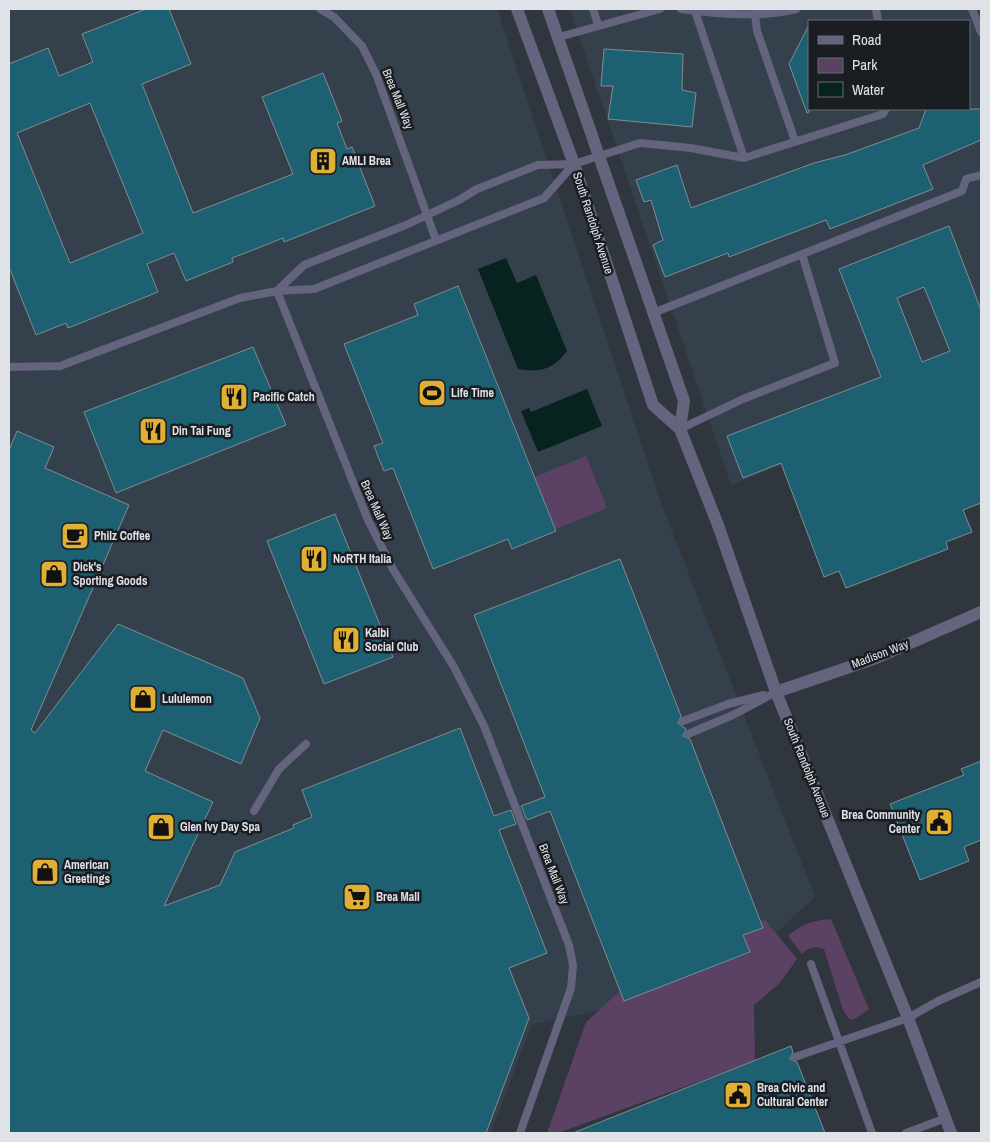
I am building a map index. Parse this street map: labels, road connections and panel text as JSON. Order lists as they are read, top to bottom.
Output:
{
  "streets": {
    "street": ["South Randolph Avenue", "Madison Way"],
    "lane": ["Brea Mall Way"]
  },
  "crossings": [
    ["South Randolph Avenue", "Madison Way"]
  ],
  "places": {
    "building": ["AMLI Brea"],
    "sports": ["Life Time"],
    "restaurant": [
      "Pacific Catch",
      "Din Tai Fung",
      "NoRTH Italia",
      "Kalbi Social Club"
    ],
    "cafe": ["Philz Coffee"],
    "shop": [
      "Dick's Sporting Goods",
      "Lululemon",
      "Glen Ivy Day Spa",
      "American Greetings"
    ],
    "public building": ["Brea Community Center", "Brea Civic and Cultural Center"],
    "supermarket": ["Brea Mall"]
  },
  "legend": ["Road", "Park", "Water"]
}
